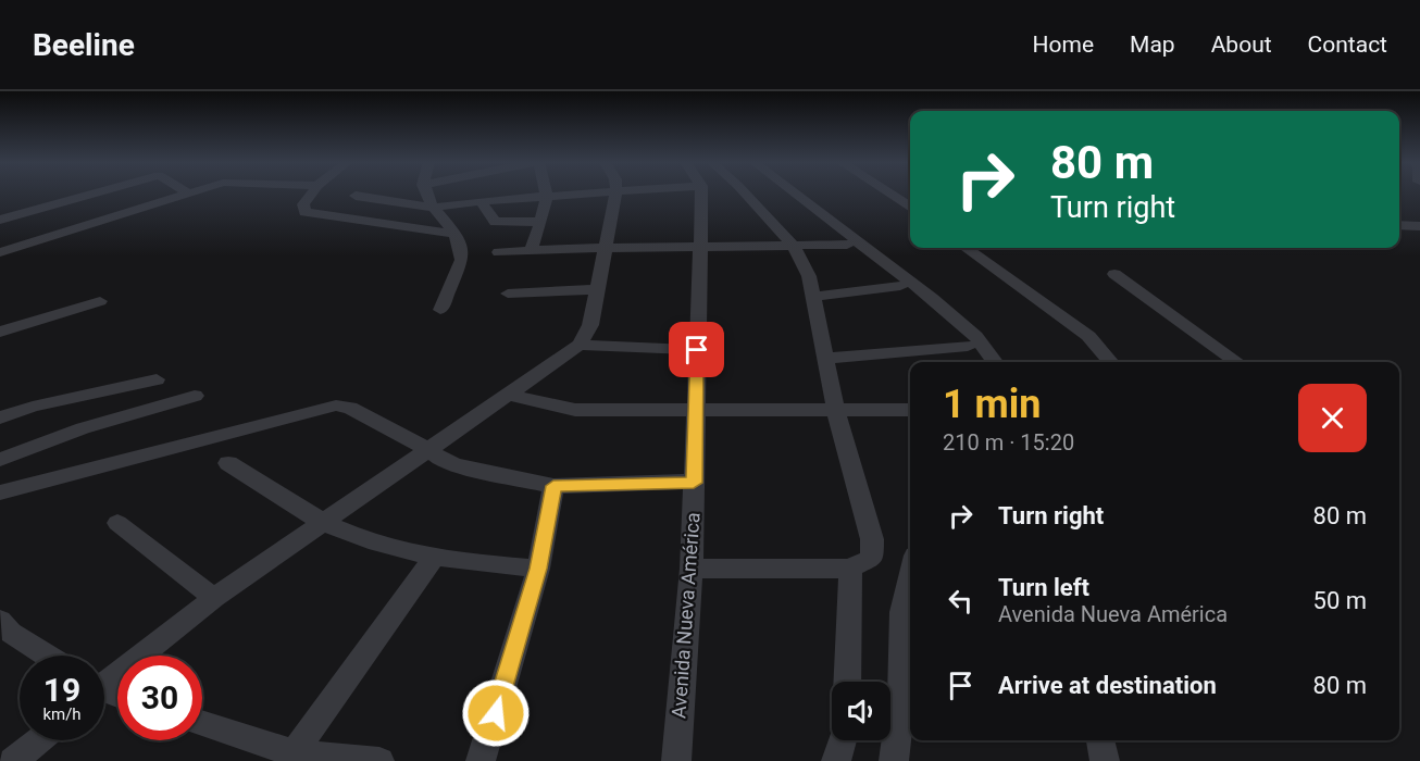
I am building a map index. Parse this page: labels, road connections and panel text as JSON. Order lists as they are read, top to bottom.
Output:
{
  "streets": {
    "street": ["Avenida Nueva América"]
  },
  "page": {
    "header": "Beeline",
    "nav": [
      "Home",
      "Map",
      "About",
      "Contact"
    ],
    "turn": ["80 m", "Turn right"],
    "heading": ["1 min", "210 m · 15:20"],
    "list": [
      {
        "name": "Turn right",
        "value": "80 m"
      },
      {
        "name": "Turn left",
        "note": "Avenida Nueva América",
        "value": "50 m"
      },
      {
        "name": "Arrive at destination",
        "value": "80 m"
      }
    ],
    "speed": "19 km/h",
    "limit": "30"
  }
}
